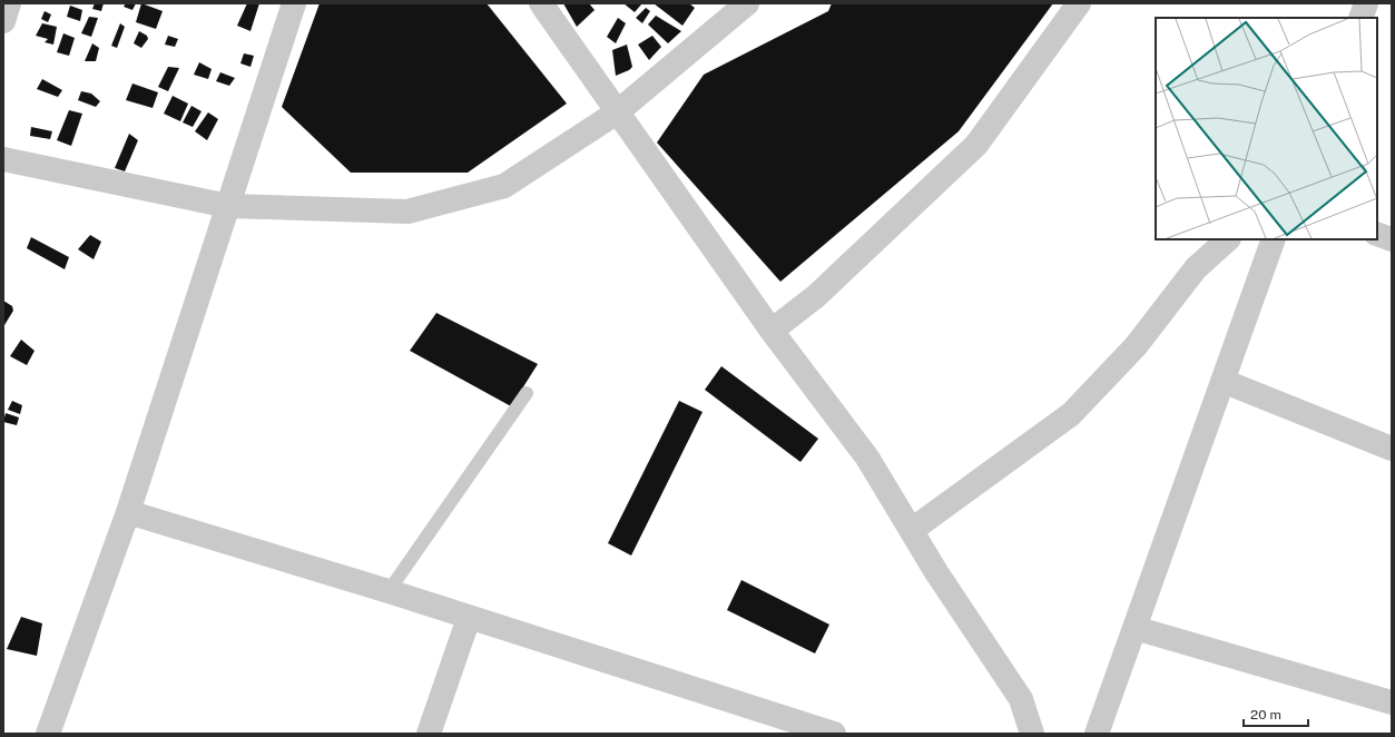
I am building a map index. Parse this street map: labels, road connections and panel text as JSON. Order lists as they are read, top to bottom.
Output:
{
  "scale_bar": "20 m"
}
